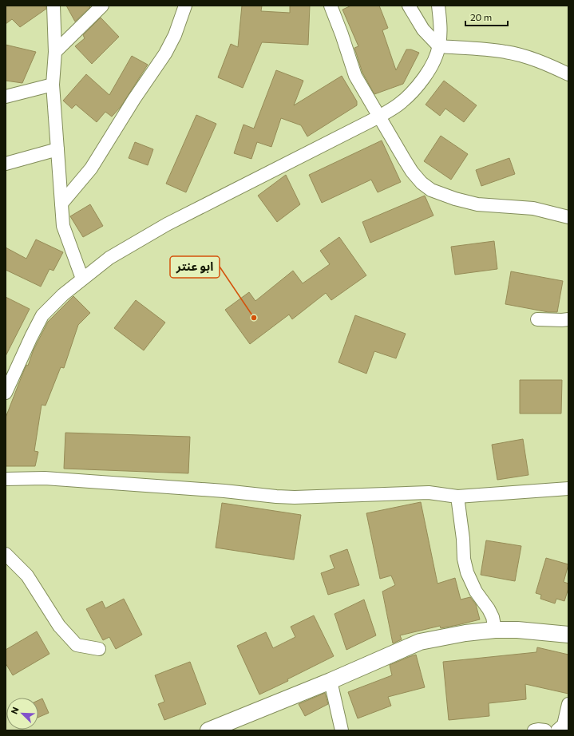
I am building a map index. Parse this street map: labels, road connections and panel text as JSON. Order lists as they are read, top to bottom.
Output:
{
  "places": ["ابو عنتر"],
  "scale_bar": "20 m",
  "north": "top left"
}
